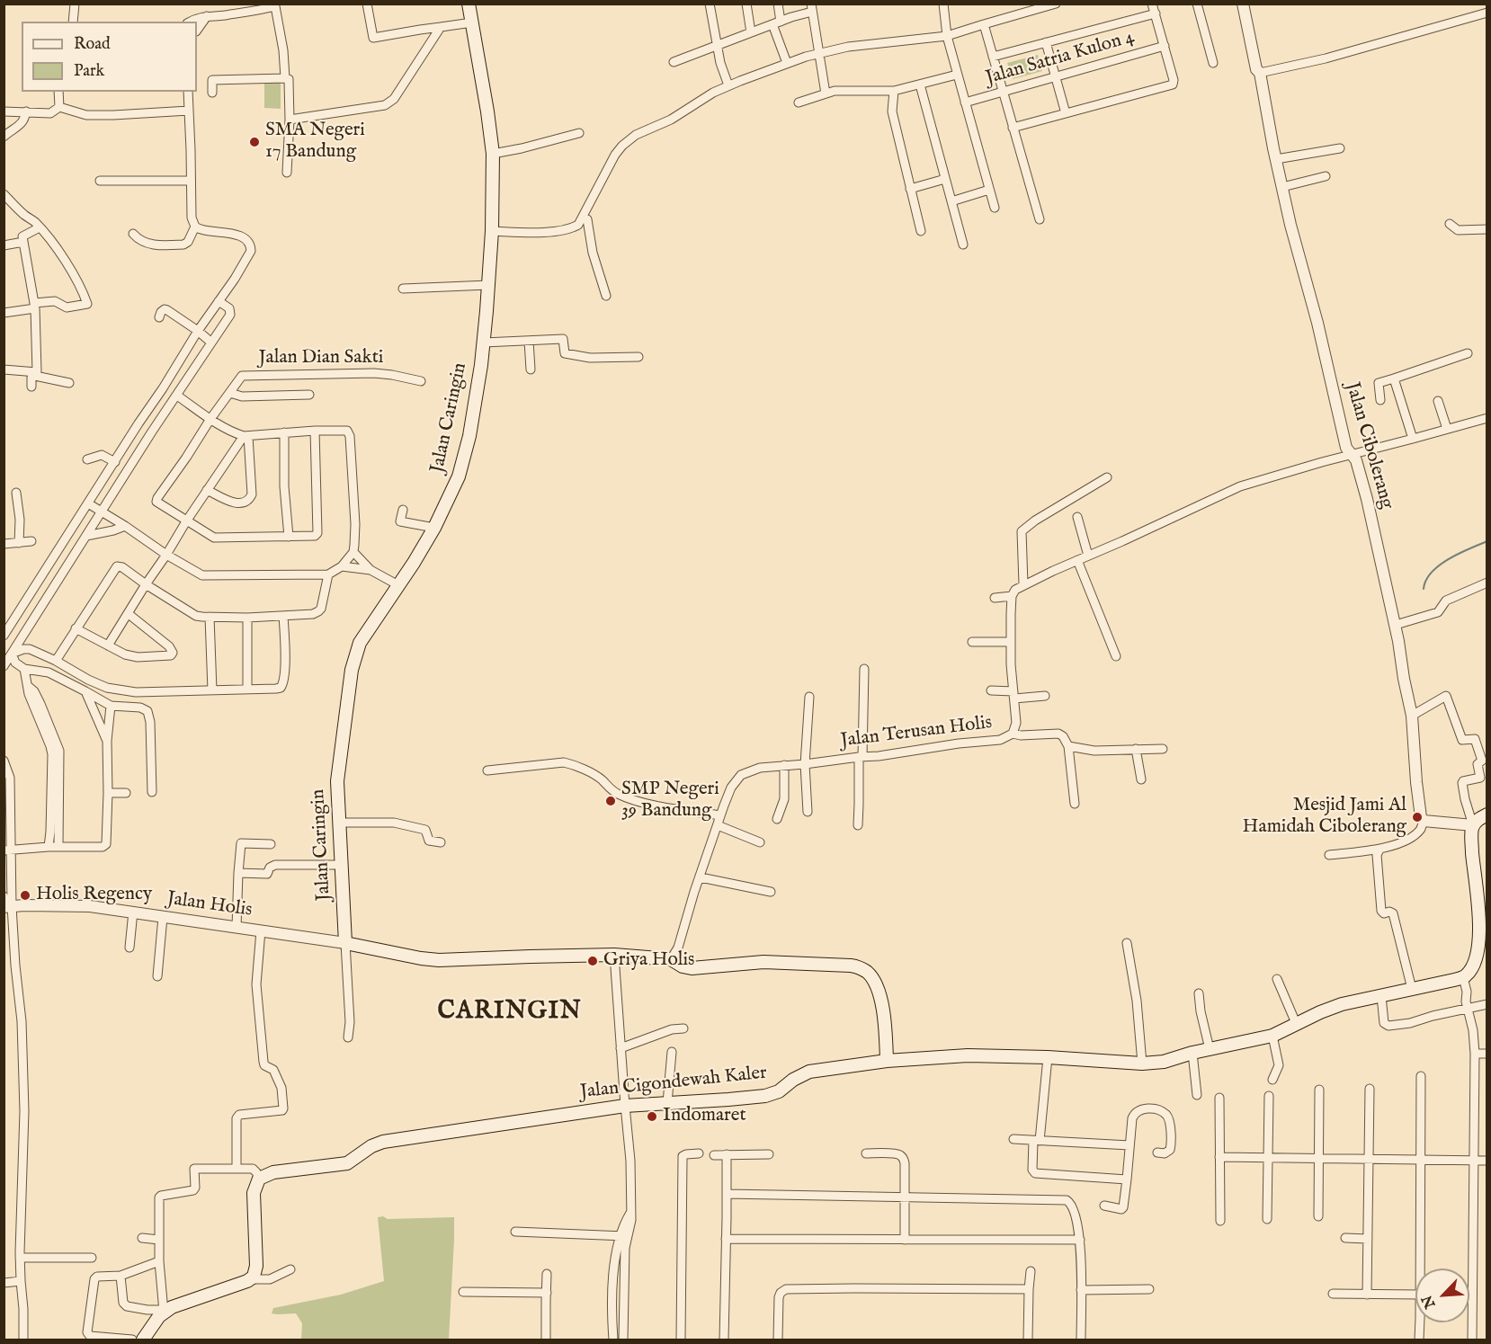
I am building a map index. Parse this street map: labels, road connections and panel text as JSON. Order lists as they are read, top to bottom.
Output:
{
  "streets": {
    "main road": ["Jalan Caringin", "Jalan Cigondewah Kaler"],
    "street": [
      "Jalan Satria Kulon 4",
      "Jalan Dian Sakti",
      "Jalan Cibolerang",
      "Jalan Terusan Holis",
      "Jalan Holis"
    ]
  },
  "crossings": [
    ["Jalan Caringin", "Jalan Holis"]
  ],
  "districts": ["CARINGIN"],
  "places": [
    "SMA Negeri 17 Bandung",
    "SMP Negeri 39 Bandung",
    "Mesjid Jami Al Hamidah Cibolerang",
    "Holis Regency",
    "Griya Holis",
    "Indomaret"
  ],
  "legend": ["Road", "Park"],
  "north": "bottom left"
}
